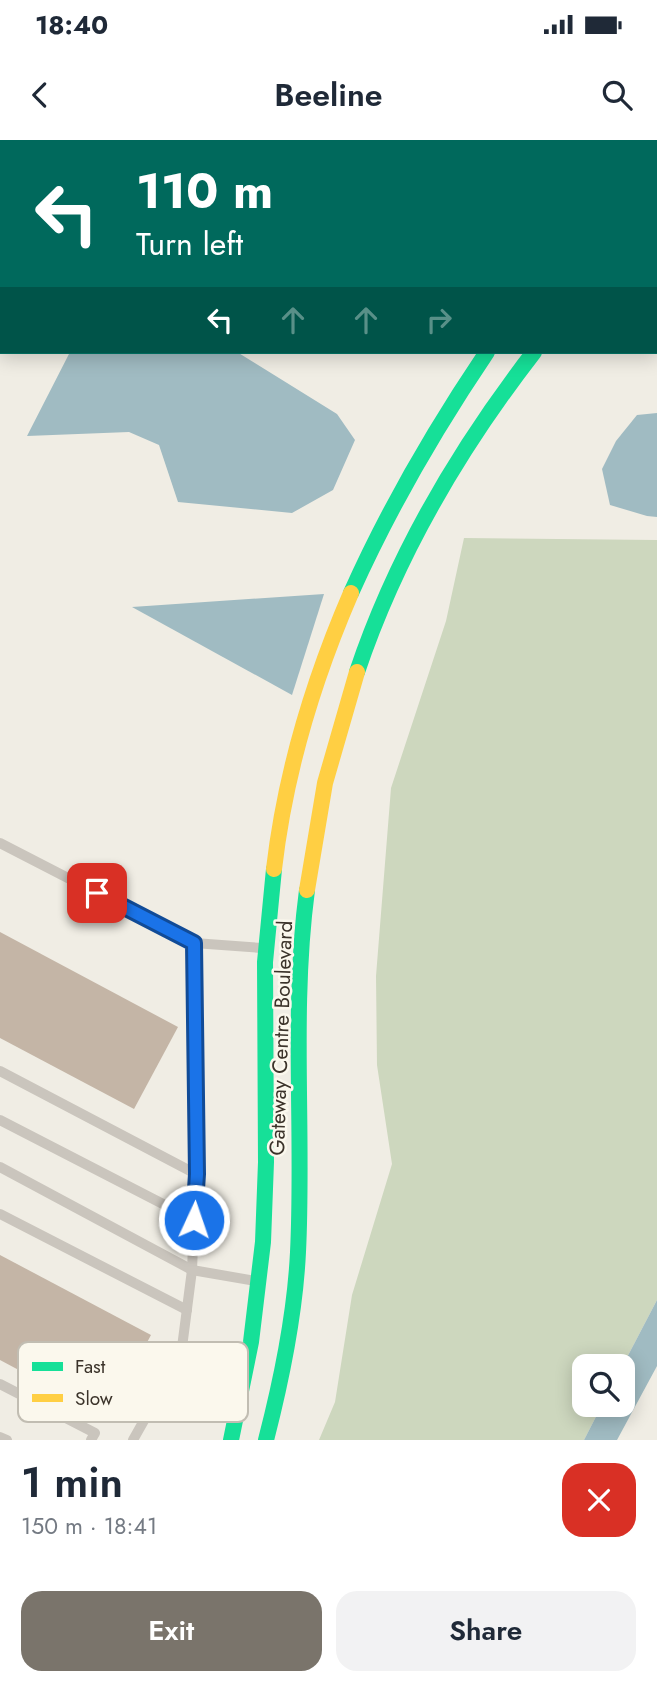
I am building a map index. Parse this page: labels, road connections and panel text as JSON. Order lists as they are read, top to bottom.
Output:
{
  "streets": {
    "street": ["Gateway Centre Boulevard"]
  },
  "legend": ["Fast", "Slow"],
  "page": {
    "status": "18:40",
    "header": "Beeline",
    "turn": ["110 m", "Turn left"],
    "heading": ["1 min", "150 m · 18:41"],
    "buttons": ["Exit", "Share"]
  }
}
